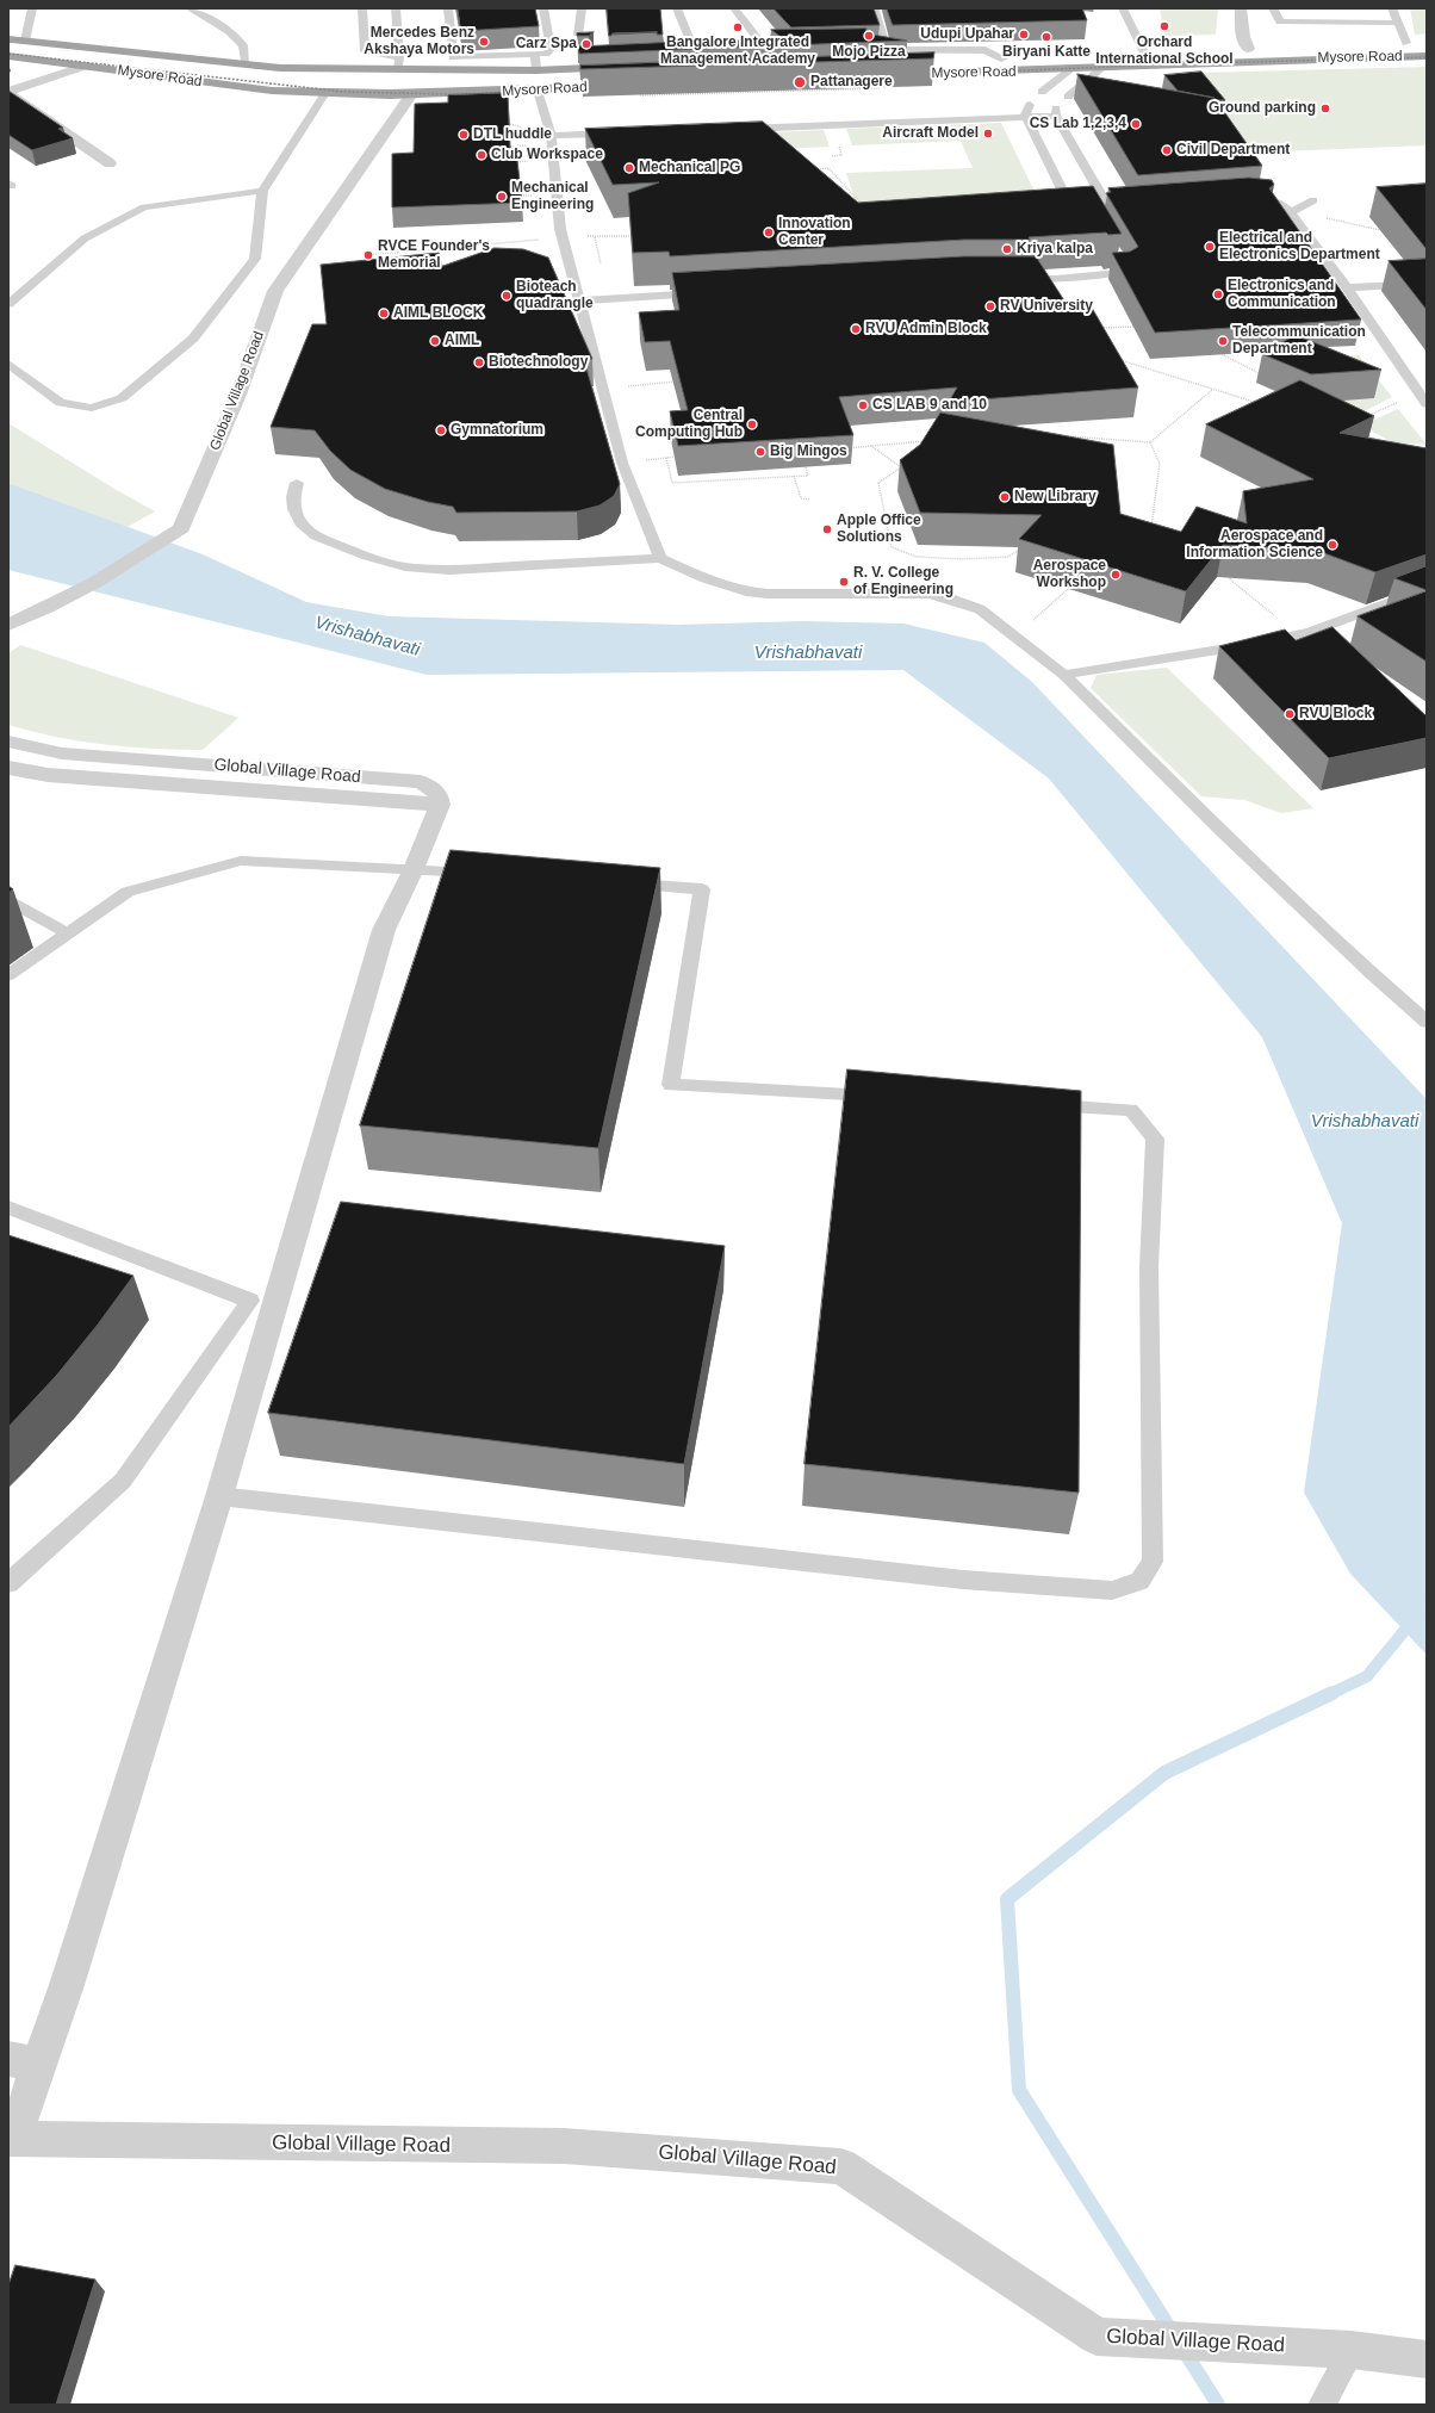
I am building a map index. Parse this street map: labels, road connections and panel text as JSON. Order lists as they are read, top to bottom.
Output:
{
  "streets": {
    "highway": ["Mysore Road"],
    "street": ["Global Village Road"]
  },
  "crossings": [
    ["Mysore Road", "Global Village Road"]
  ],
  "water": ["Vrishabhavati"],
  "places": [
    "Orchard International School",
    "Bangalore Integrated Management Academy",
    "Udupi Upahar",
    "Mojo Pizza",
    "Biryani Katte",
    "Mercedes Benz Akshaya Motors",
    "Carz Spa",
    "Pattanagere",
    "Ground parking",
    "CS Lab 1,2,3,4",
    "Aircraft Model",
    "DTL huddle",
    "Civil Department",
    "Club Workspace",
    "Mechanical PG",
    "Mechanical Engineering",
    "Innovation Center",
    "Electrical and Electronics Department",
    "Kriya kalpa",
    "RVCE Founder's Memorial",
    "Electronics and Communication",
    "Bioteach quadrangle",
    "RV University",
    "AIML BLOCK",
    "RVU Admin Block",
    "AIML",
    "Telecommunication Department",
    "Biotechnology",
    "CS LAB 9 and 10",
    "Central Computing Hub",
    "Gymnatorium",
    "Big Mingos",
    "New Library",
    "Apple Office Solutions",
    "Aerospace and Information Science",
    "Aerospace Workshop",
    "R. V. College of Engineering",
    "RVU Block"
  ]
}
